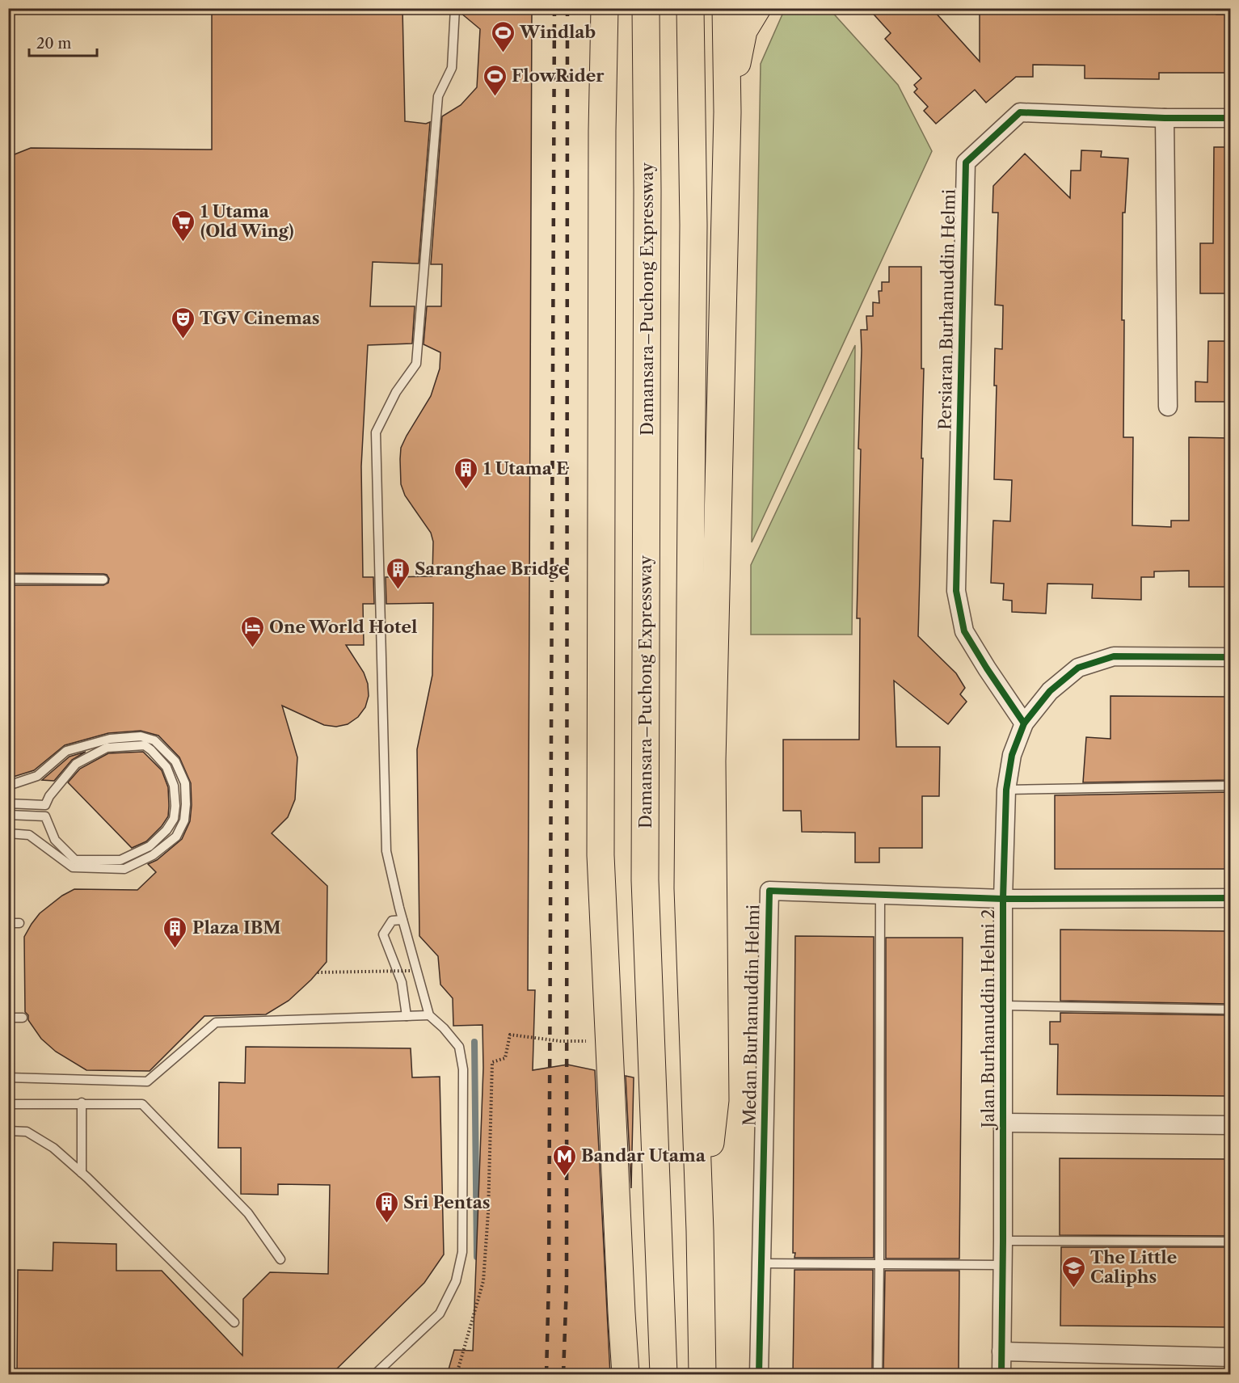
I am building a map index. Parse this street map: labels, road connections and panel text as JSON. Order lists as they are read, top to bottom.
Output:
{
  "streets": {
    "highway": ["Damansara–Puchong Expressway"],
    "street": ["Persiaran Burhanuddin Helmi", "Medan Burhanuddin Helmi", "Jalan Burhanuddin Helmi 2"]
  },
  "crossings": [
    ["Persiaran Burhanuddin Helmi", "Jalan Burhanuddin Helmi 2"],
    ["Medan Burhanuddin Helmi", "Jalan Burhanuddin Helmi 2"]
  ],
  "places": {
    "sports": ["Windlab", "FlowRider"],
    "supermarket": ["1 Utama (Old Wing)"],
    "theatre": ["TGV Cinemas"],
    "building": [
      "1 Utama E",
      "Saranghae Bridge",
      "Plaza IBM",
      "Sri Pentas"
    ],
    "hotel": ["One World Hotel"],
    "metro station": ["Bandar Utama"],
    "school or university": ["The Little Caliphs"]
  },
  "scale_bar": "20 m"
}
